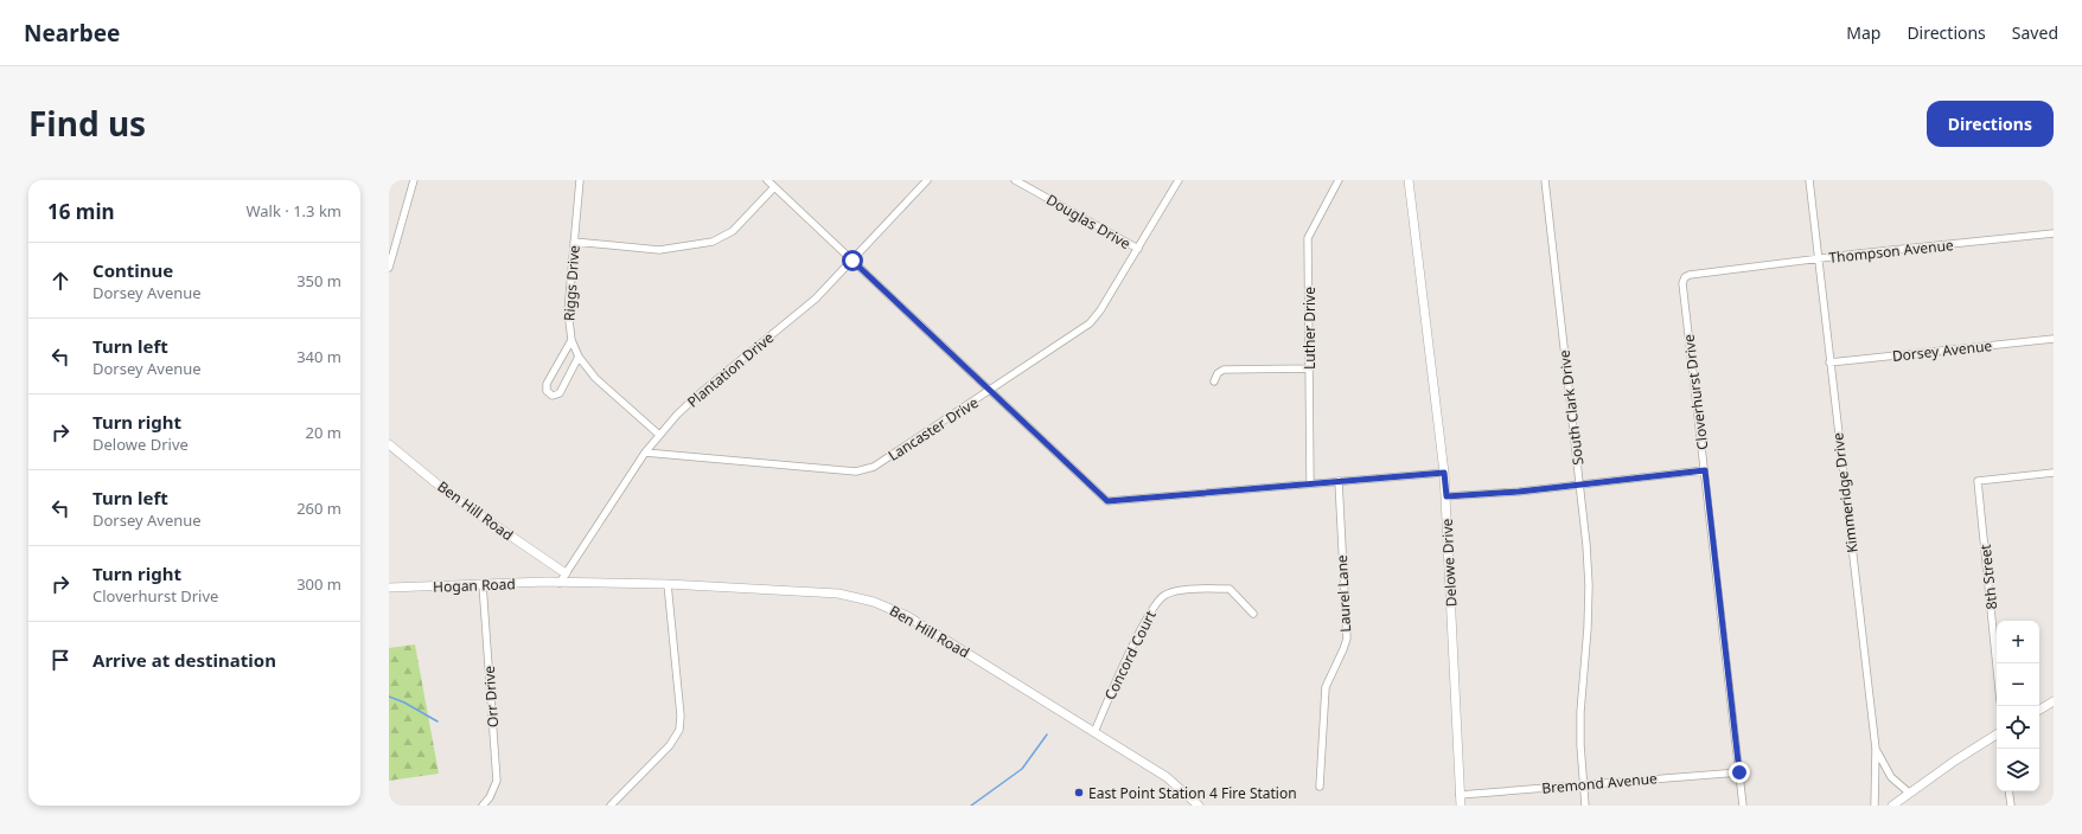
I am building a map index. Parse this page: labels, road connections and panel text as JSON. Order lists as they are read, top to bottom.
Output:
{
  "streets": {
    "street": [
      "Douglas Drive",
      "Thompson Avenue",
      "Riggs Drive",
      "Luther Drive",
      "Dorsey Avenue",
      "Plantation Drive",
      "Cloverhurst Drive",
      "South Clark Drive",
      "Lancaster Drive",
      "Kimmeridge Drive",
      "Ben Hill Road",
      "Delowe Drive",
      "8th Street",
      "Hogan Road",
      "Laurel Lane",
      "Concord Court",
      "Orr Drive",
      "Bremond Avenue"
    ]
  },
  "crossings": [
    ["Douglas Drive", "Lancaster Drive"],
    ["Thompson Avenue", "Cloverhurst Drive"],
    ["Thompson Avenue", "Kimmeridge Drive"],
    ["Riggs Drive", "Plantation Drive"],
    ["Dorsey Avenue", "Kimmeridge Drive"],
    ["Plantation Drive", "Lancaster Drive"],
    ["Plantation Drive", "Ben Hill Road"],
    ["Plantation Drive", "Hogan Road"],
    ["Cloverhurst Drive", "Bremond Avenue"],
    ["South Clark Drive", "Bremond Avenue"],
    ["Ben Hill Road", "Hogan Road"],
    ["Ben Hill Road", "Concord Court"],
    ["Delowe Drive", "Bremond Avenue"],
    ["Hogan Road", "Orr Drive"]
  ],
  "places": ["East Point Station 4 Fire Station"],
  "page": {
    "header": "Nearbee",
    "nav": ["Map", "Directions", "Saved"],
    "title": "Find us",
    "buttons": "Directions",
    "heading": ["16 min", "Walk · 1.3 km"],
    "list": [
      ["Continue", "Dorsey Avenue", "350 m"],
      ["Turn left", "Dorsey Avenue", "340 m"],
      ["Turn right", "Delowe Drive", "20 m"],
      ["Turn left", "Dorsey Avenue", "260 m"],
      ["Turn right", "Cloverhurst Drive", "300 m"],
      "Arrive at destination"
    ],
    "map_buttons": ["+", "−"]
  }
}
